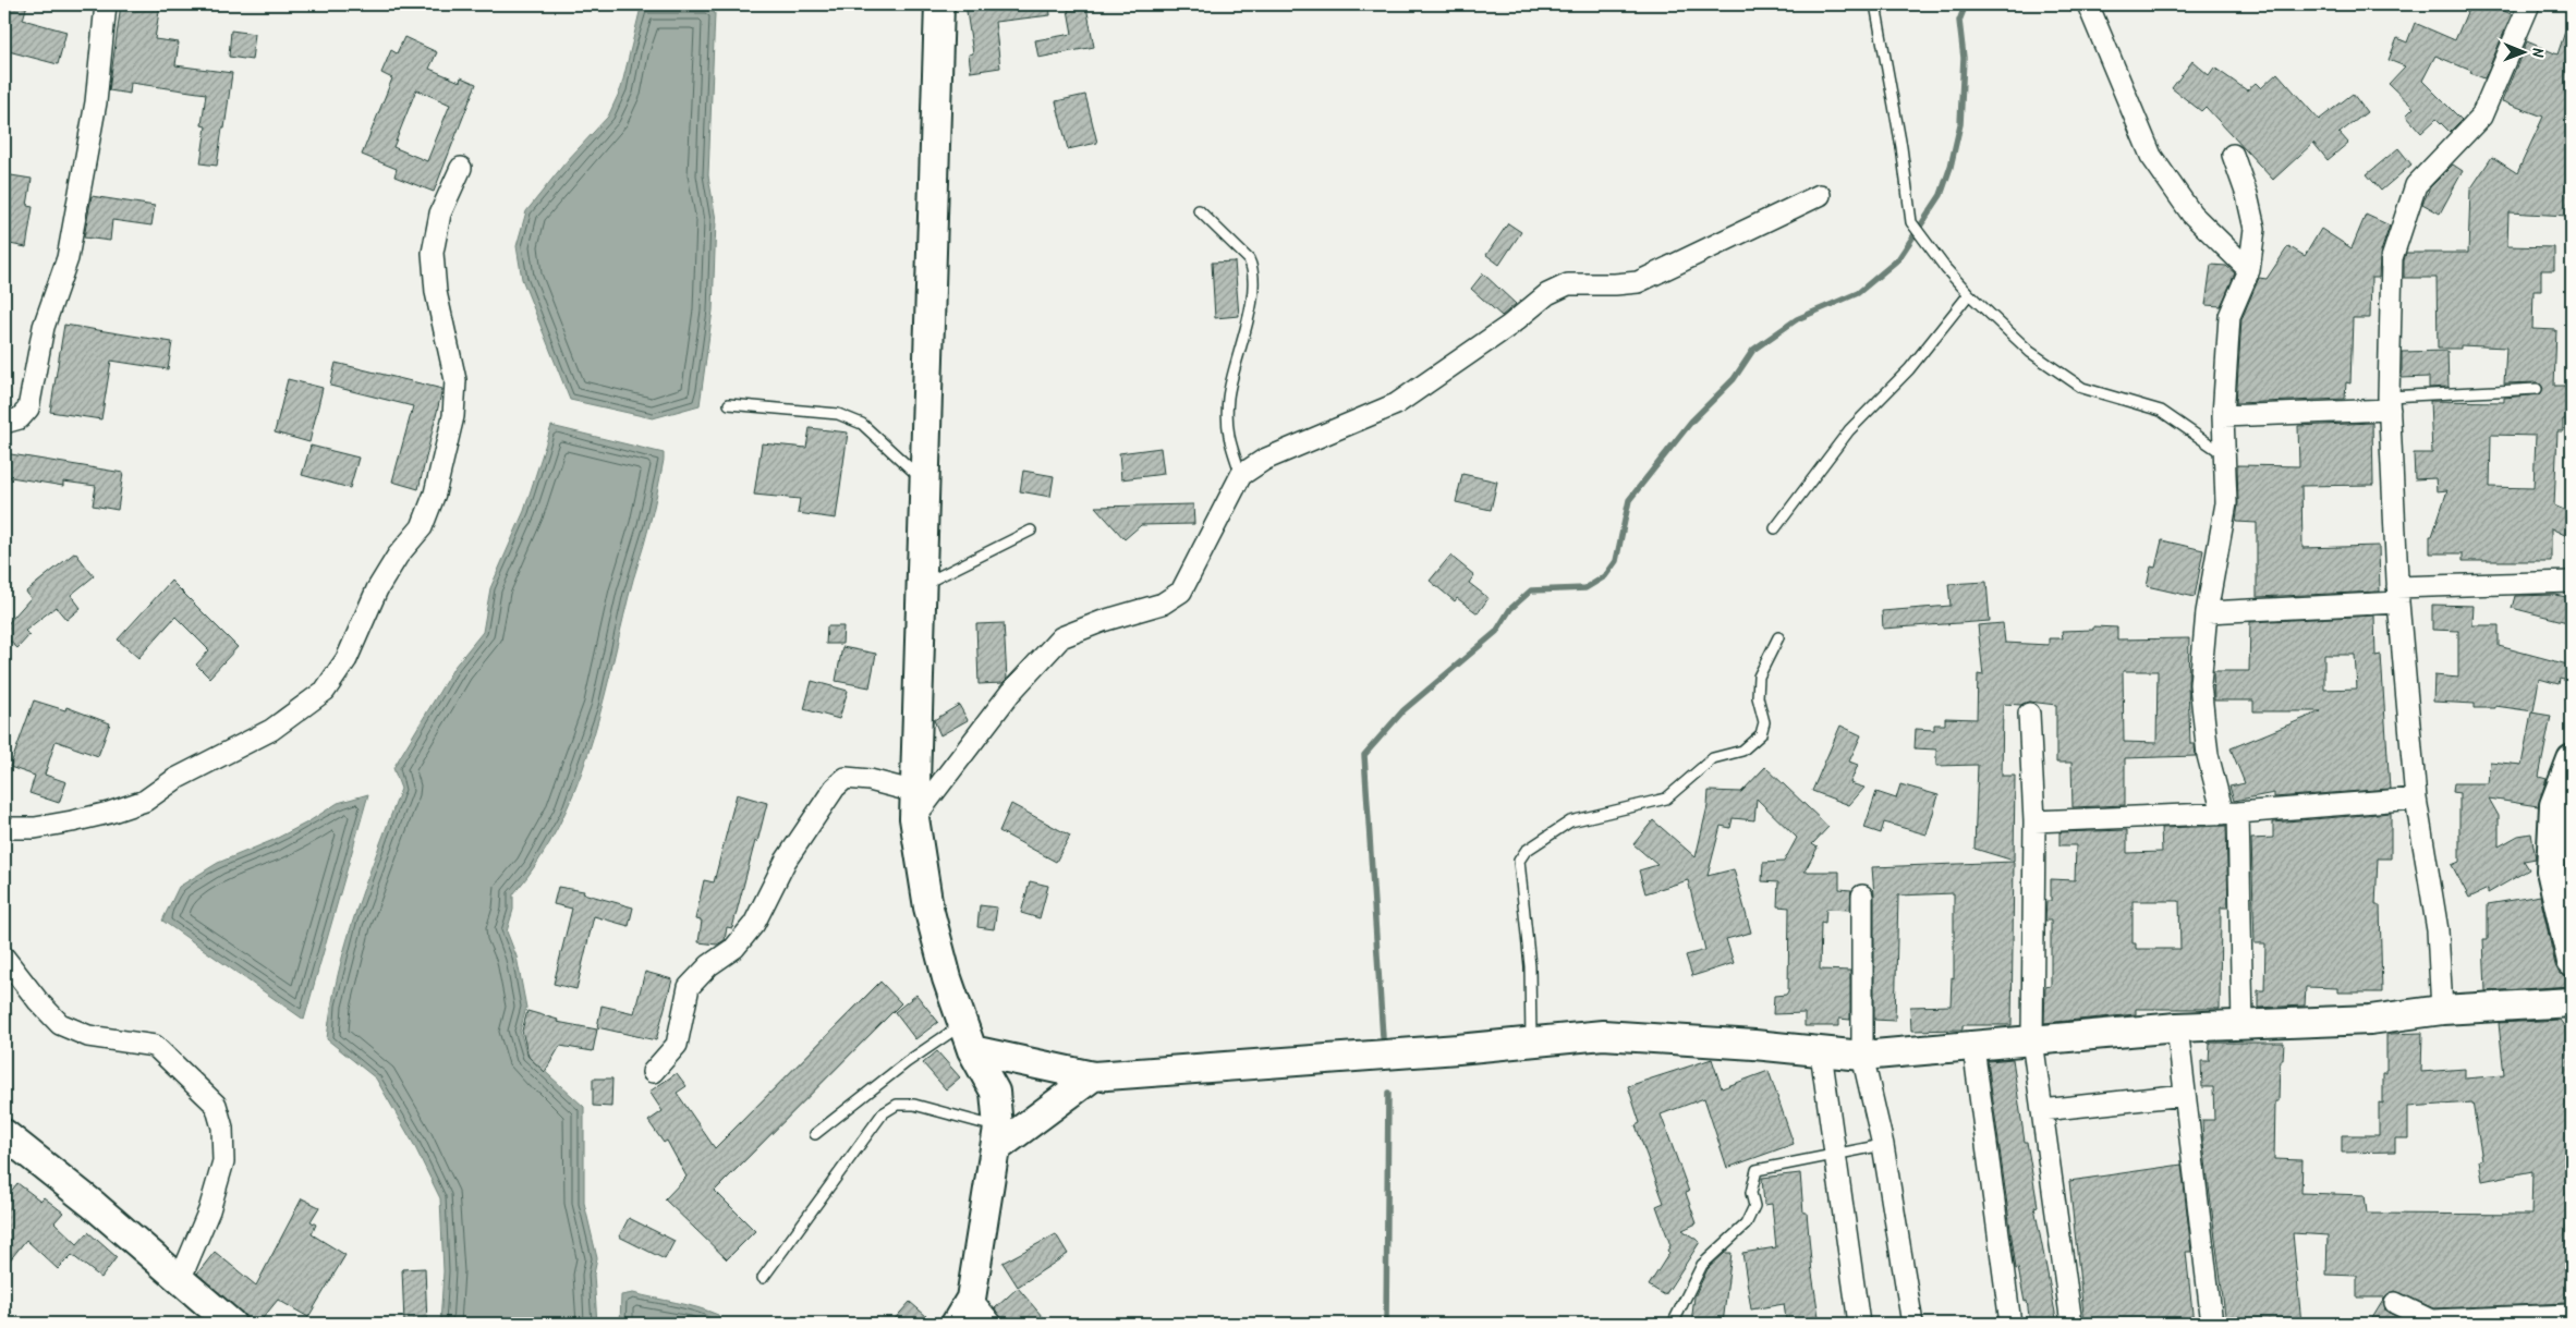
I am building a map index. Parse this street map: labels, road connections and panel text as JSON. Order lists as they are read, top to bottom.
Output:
{
  "north": "right"
}
